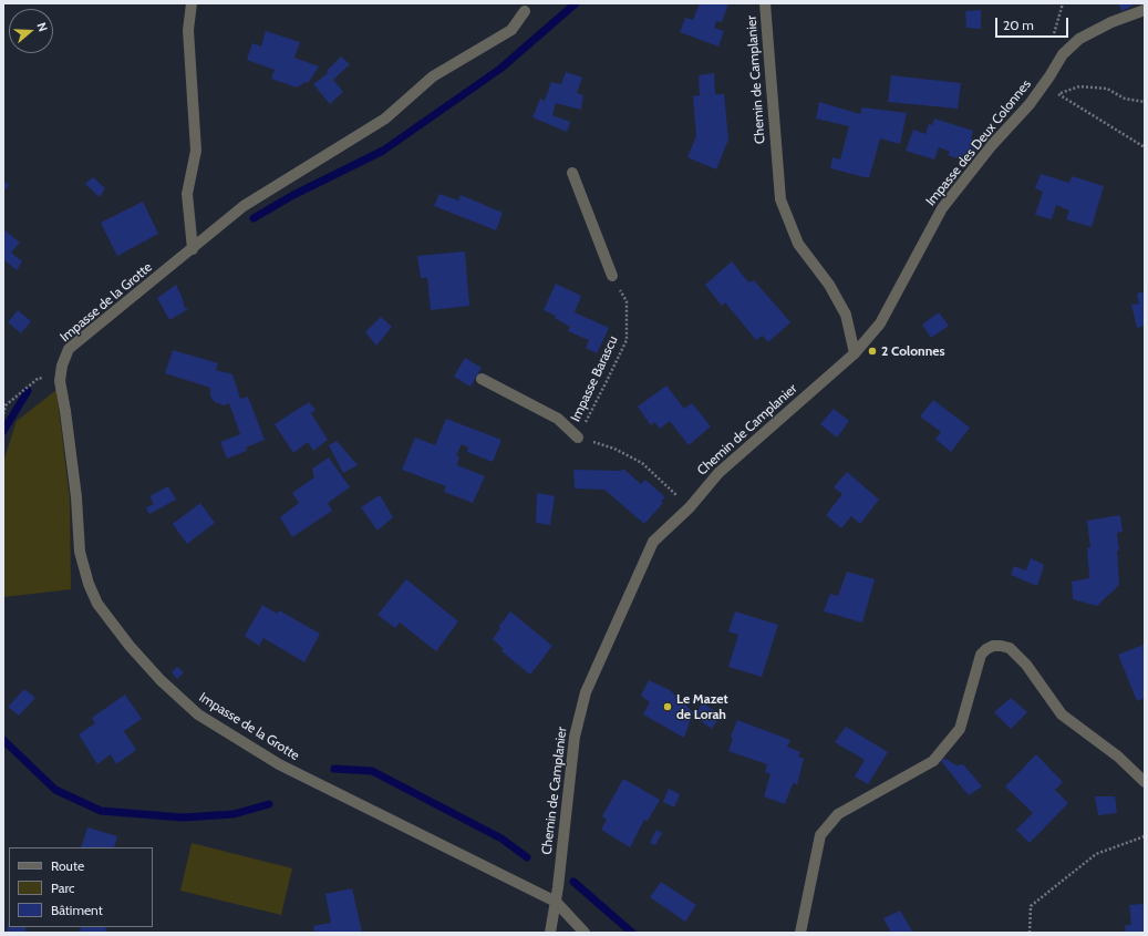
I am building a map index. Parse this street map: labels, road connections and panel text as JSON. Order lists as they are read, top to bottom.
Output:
{
  "streets": {
    "street": ["Chemin de Camplanier", "Impasse des Deux Colonnes", "Impasse de la Grotte"],
    "path": ["Impasse Barascu"]
  },
  "crossings": [
    ["Chemin de Camplanier", "Impasse des Deux Colonnes"],
    ["Chemin de Camplanier", "Impasse de la Grotte"],
    ["Chemin de Camplanier", "Impasse Barascu"]
  ],
  "places": ["2 Colonnes", "Le Mazet de Lorah"],
  "legend": ["Route", "Parc", "Bâtiment"],
  "scale_bar": "20 m",
  "north": "right"
}
